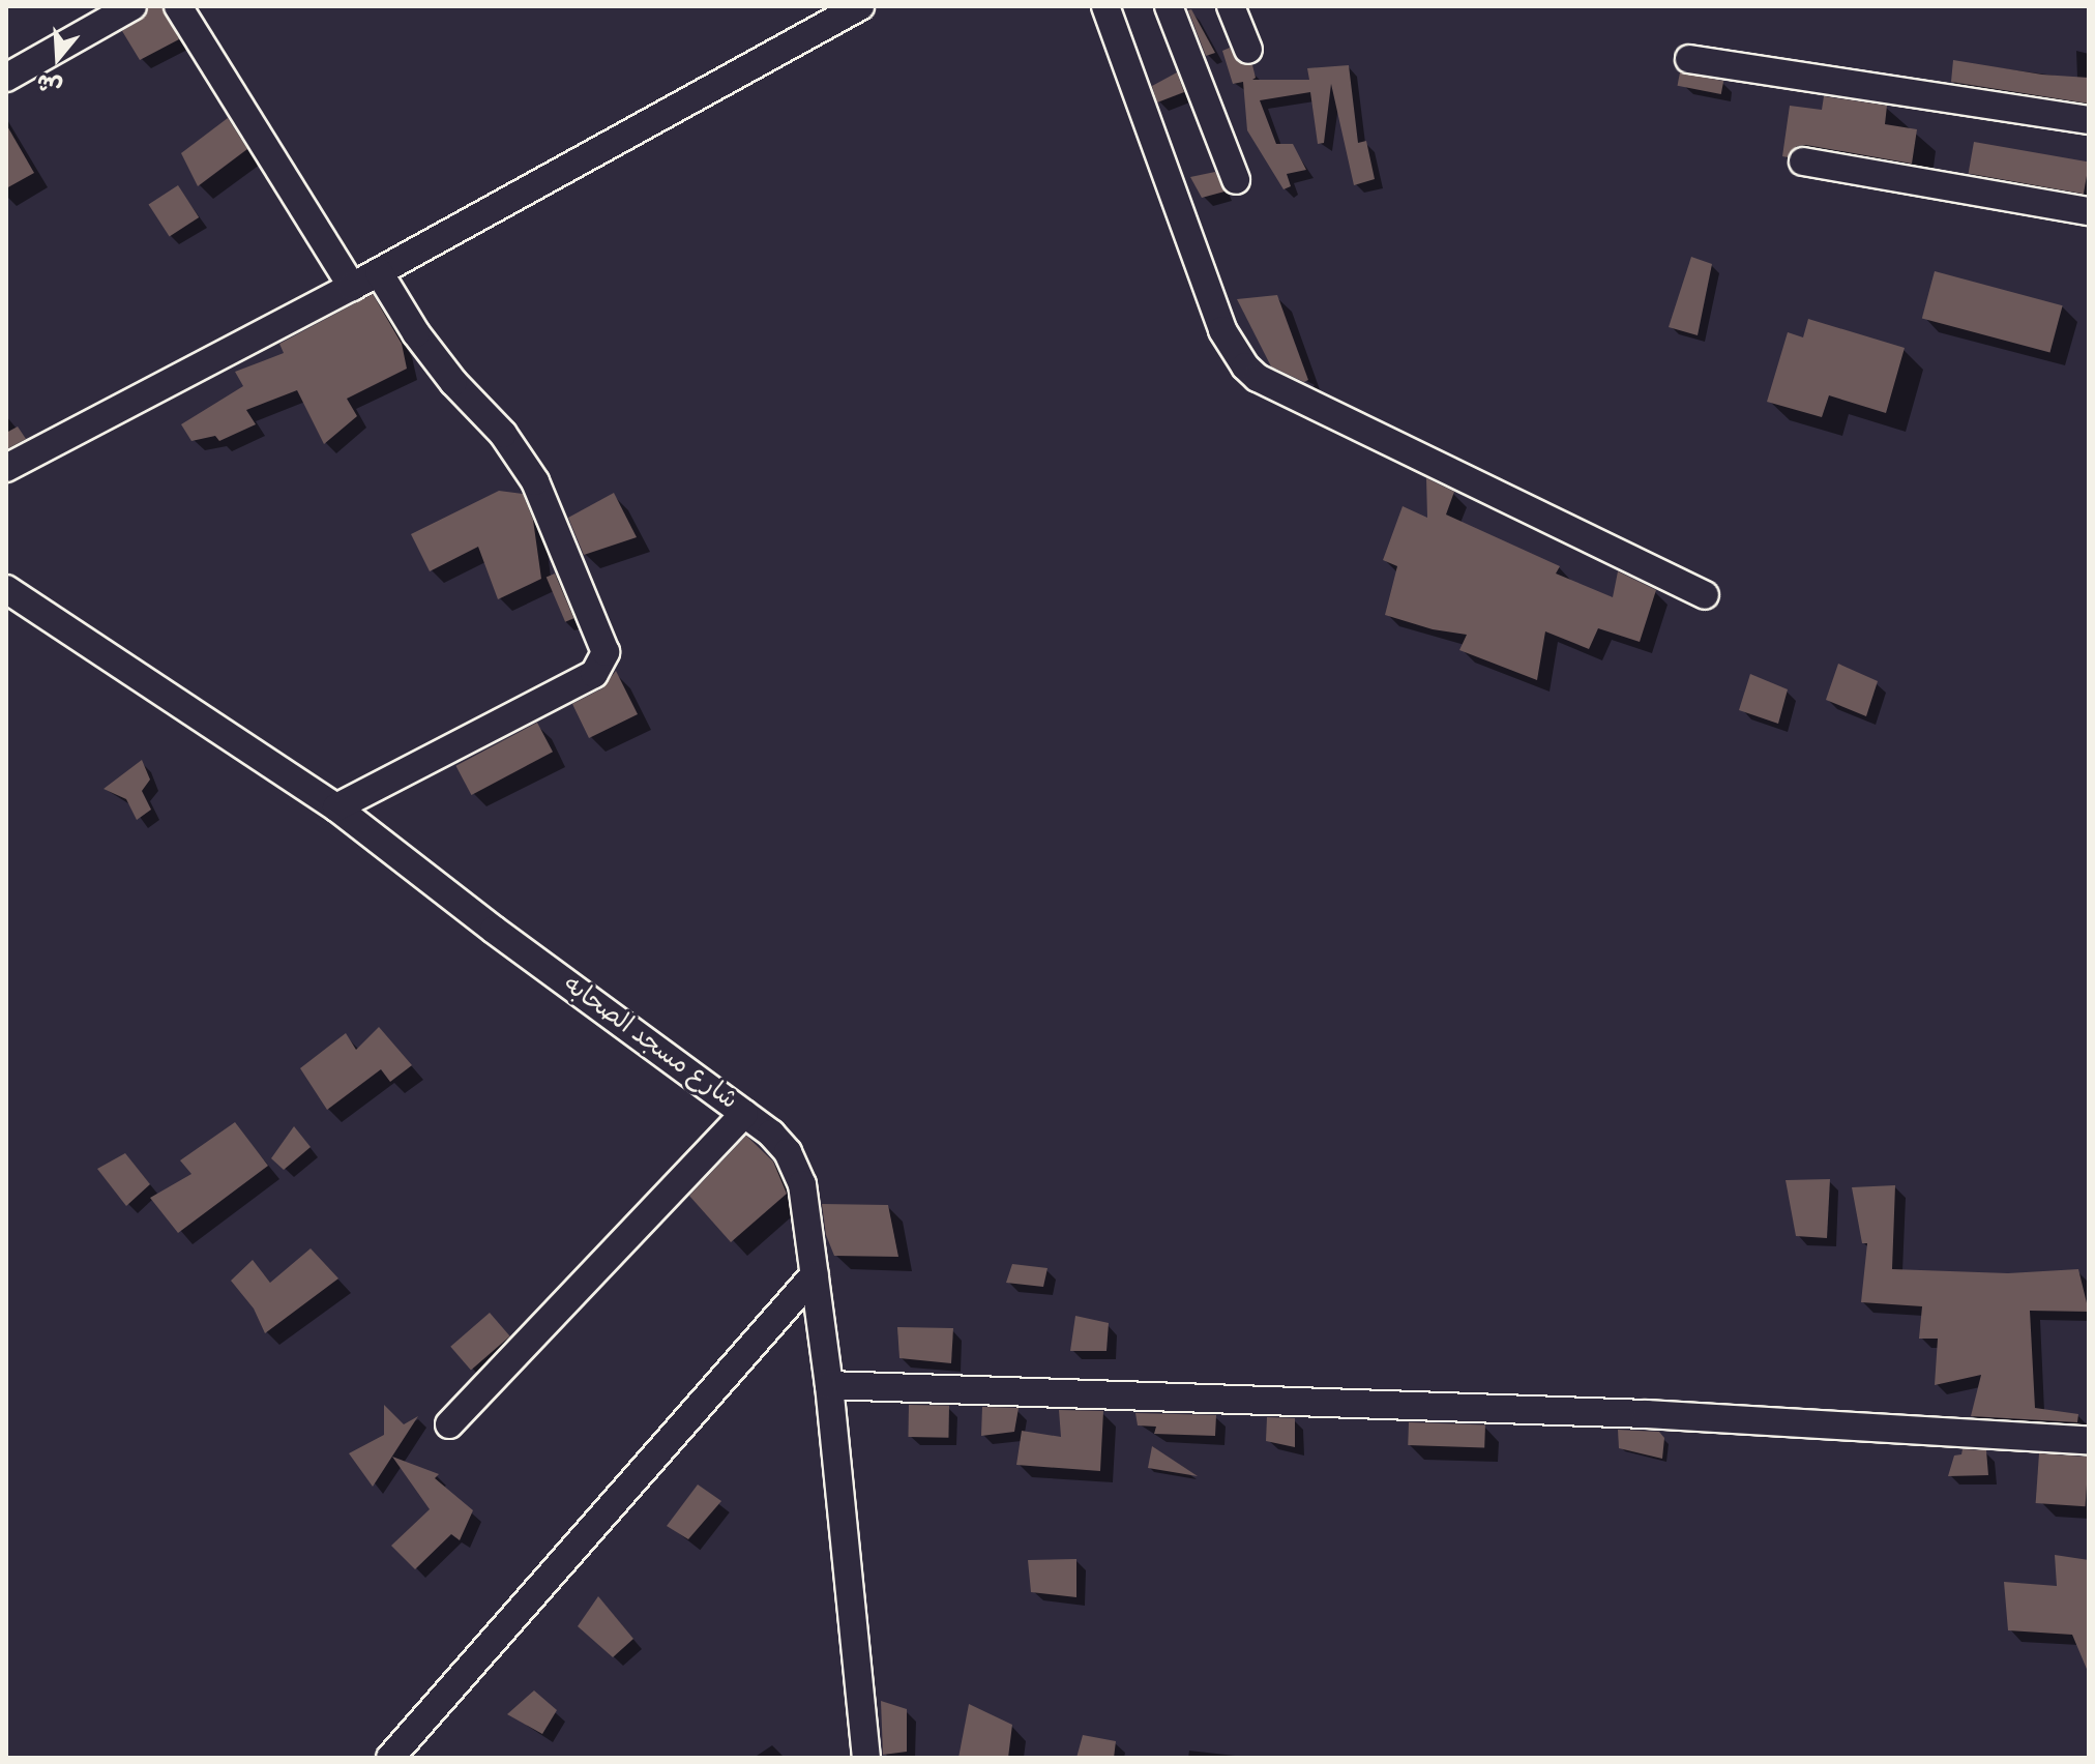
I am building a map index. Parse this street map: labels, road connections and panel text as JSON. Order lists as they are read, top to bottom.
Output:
{
  "streets": {
    "street": ["شارع مسجد الصحابه"]
  },
  "north": "bottom"
}
